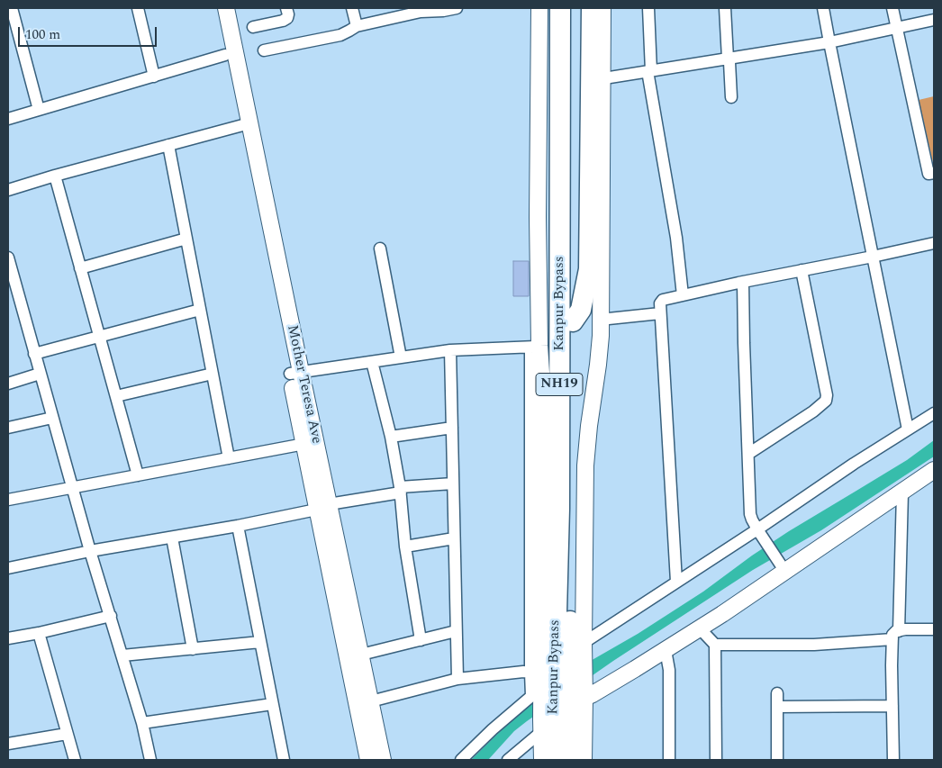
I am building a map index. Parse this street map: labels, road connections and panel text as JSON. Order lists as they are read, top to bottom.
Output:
{
  "streets": {
    "highway": ["Kanpur Bypass", "NH19"],
    "street": ["Mother Teresa Ave"]
  },
  "scale_bar": "100 m"
}
